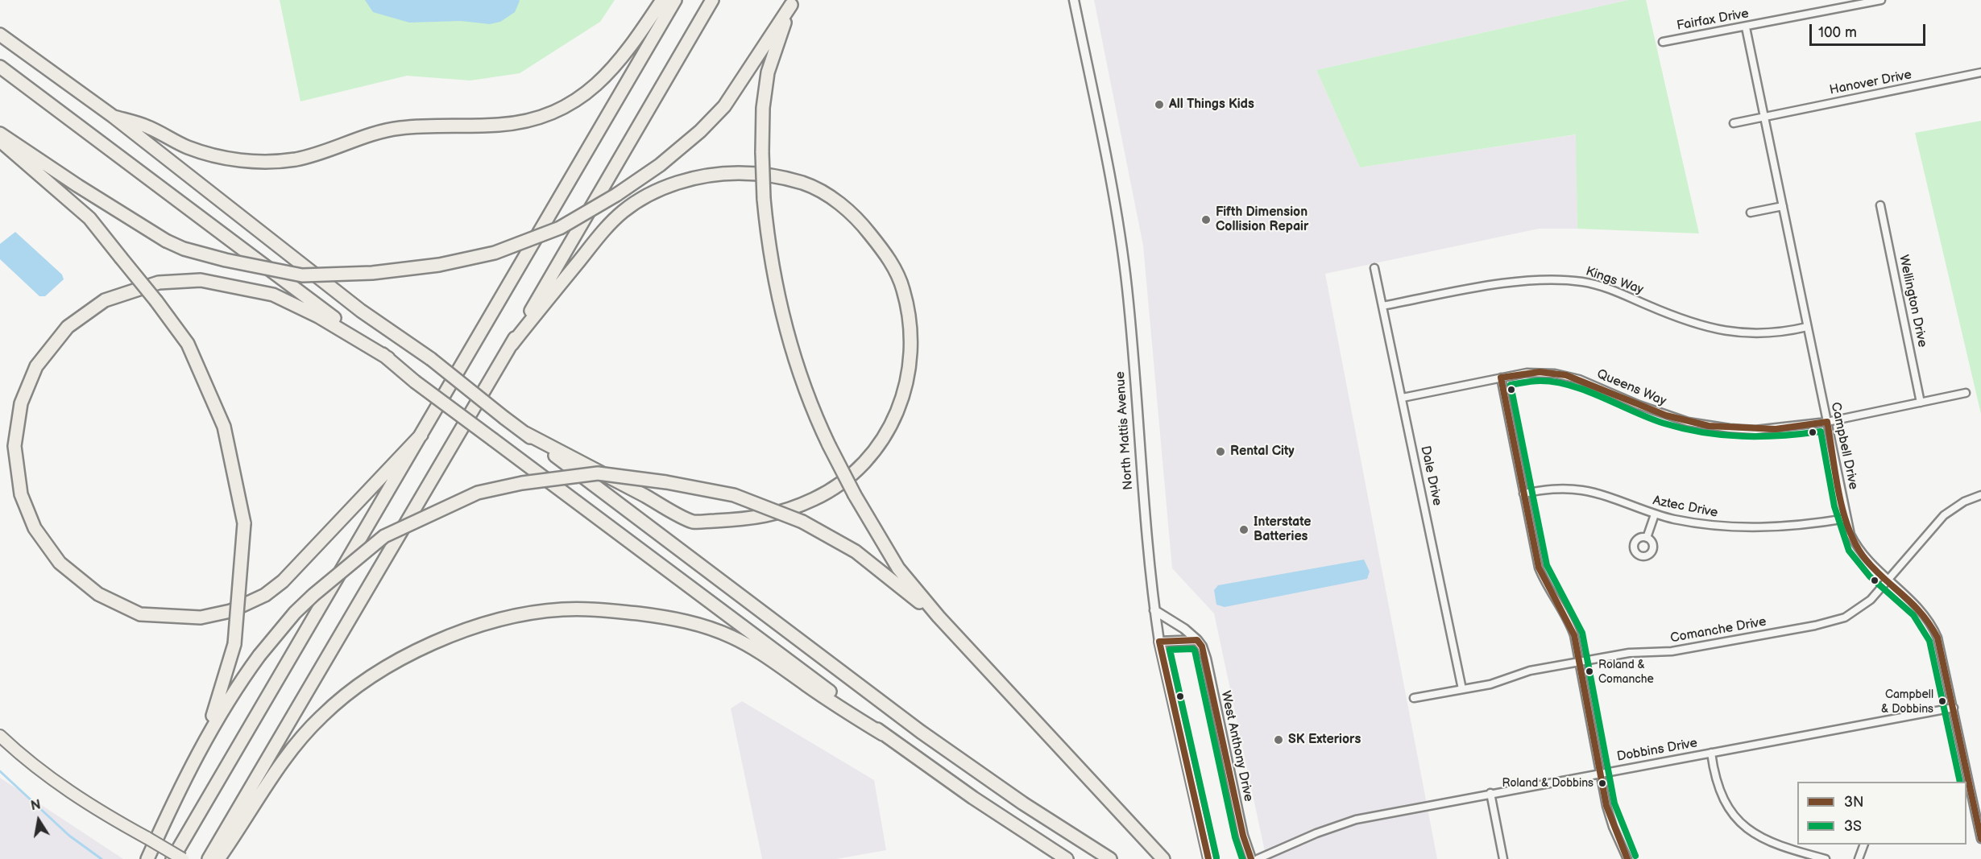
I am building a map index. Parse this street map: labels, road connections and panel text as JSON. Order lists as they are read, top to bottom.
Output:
{
  "streets": {
    "main road": ["North Mattis Avenue"],
    "street": [
      "Fairfax Drive",
      "Hanover Drive",
      "Kings Way",
      "Wellington Drive",
      "Queens Way",
      "Campbell Drive",
      "Dale Drive",
      "Aztec Drive",
      "Comanche Drive",
      "West Anthony Drive",
      "Dobbins Drive"
    ]
  },
  "crossings": [
    ["Fairfax Drive", "Campbell Drive"],
    ["Hanover Drive", "Campbell Drive"],
    ["Kings Way", "Campbell Drive"],
    ["Kings Way", "Dale Drive"],
    ["Wellington Drive", "Queens Way"],
    ["Queens Way", "Campbell Drive"],
    ["Queens Way", "Dale Drive"],
    ["North Mattis Avenue", "West Anthony Drive"],
    ["Campbell Drive", "Aztec Drive"],
    ["Campbell Drive", "Comanche Drive"],
    ["Campbell Drive", "Dobbins Drive"],
    ["Dale Drive", "Comanche Drive"]
  ],
  "places": [
    "All Things Kids",
    "Fifth Dimension Collision Repair",
    "Rental City",
    "Interstate Batteries",
    "Roland & Comanche",
    "Campbell & Dobbins",
    "SK Exteriors",
    "Roland & Dobbins"
  ],
  "lines": ["transit line 3N", "transit line 3S"],
  "legend": ["3N", "3S"],
  "scale_bar": "100 m",
  "north": "top"
}
